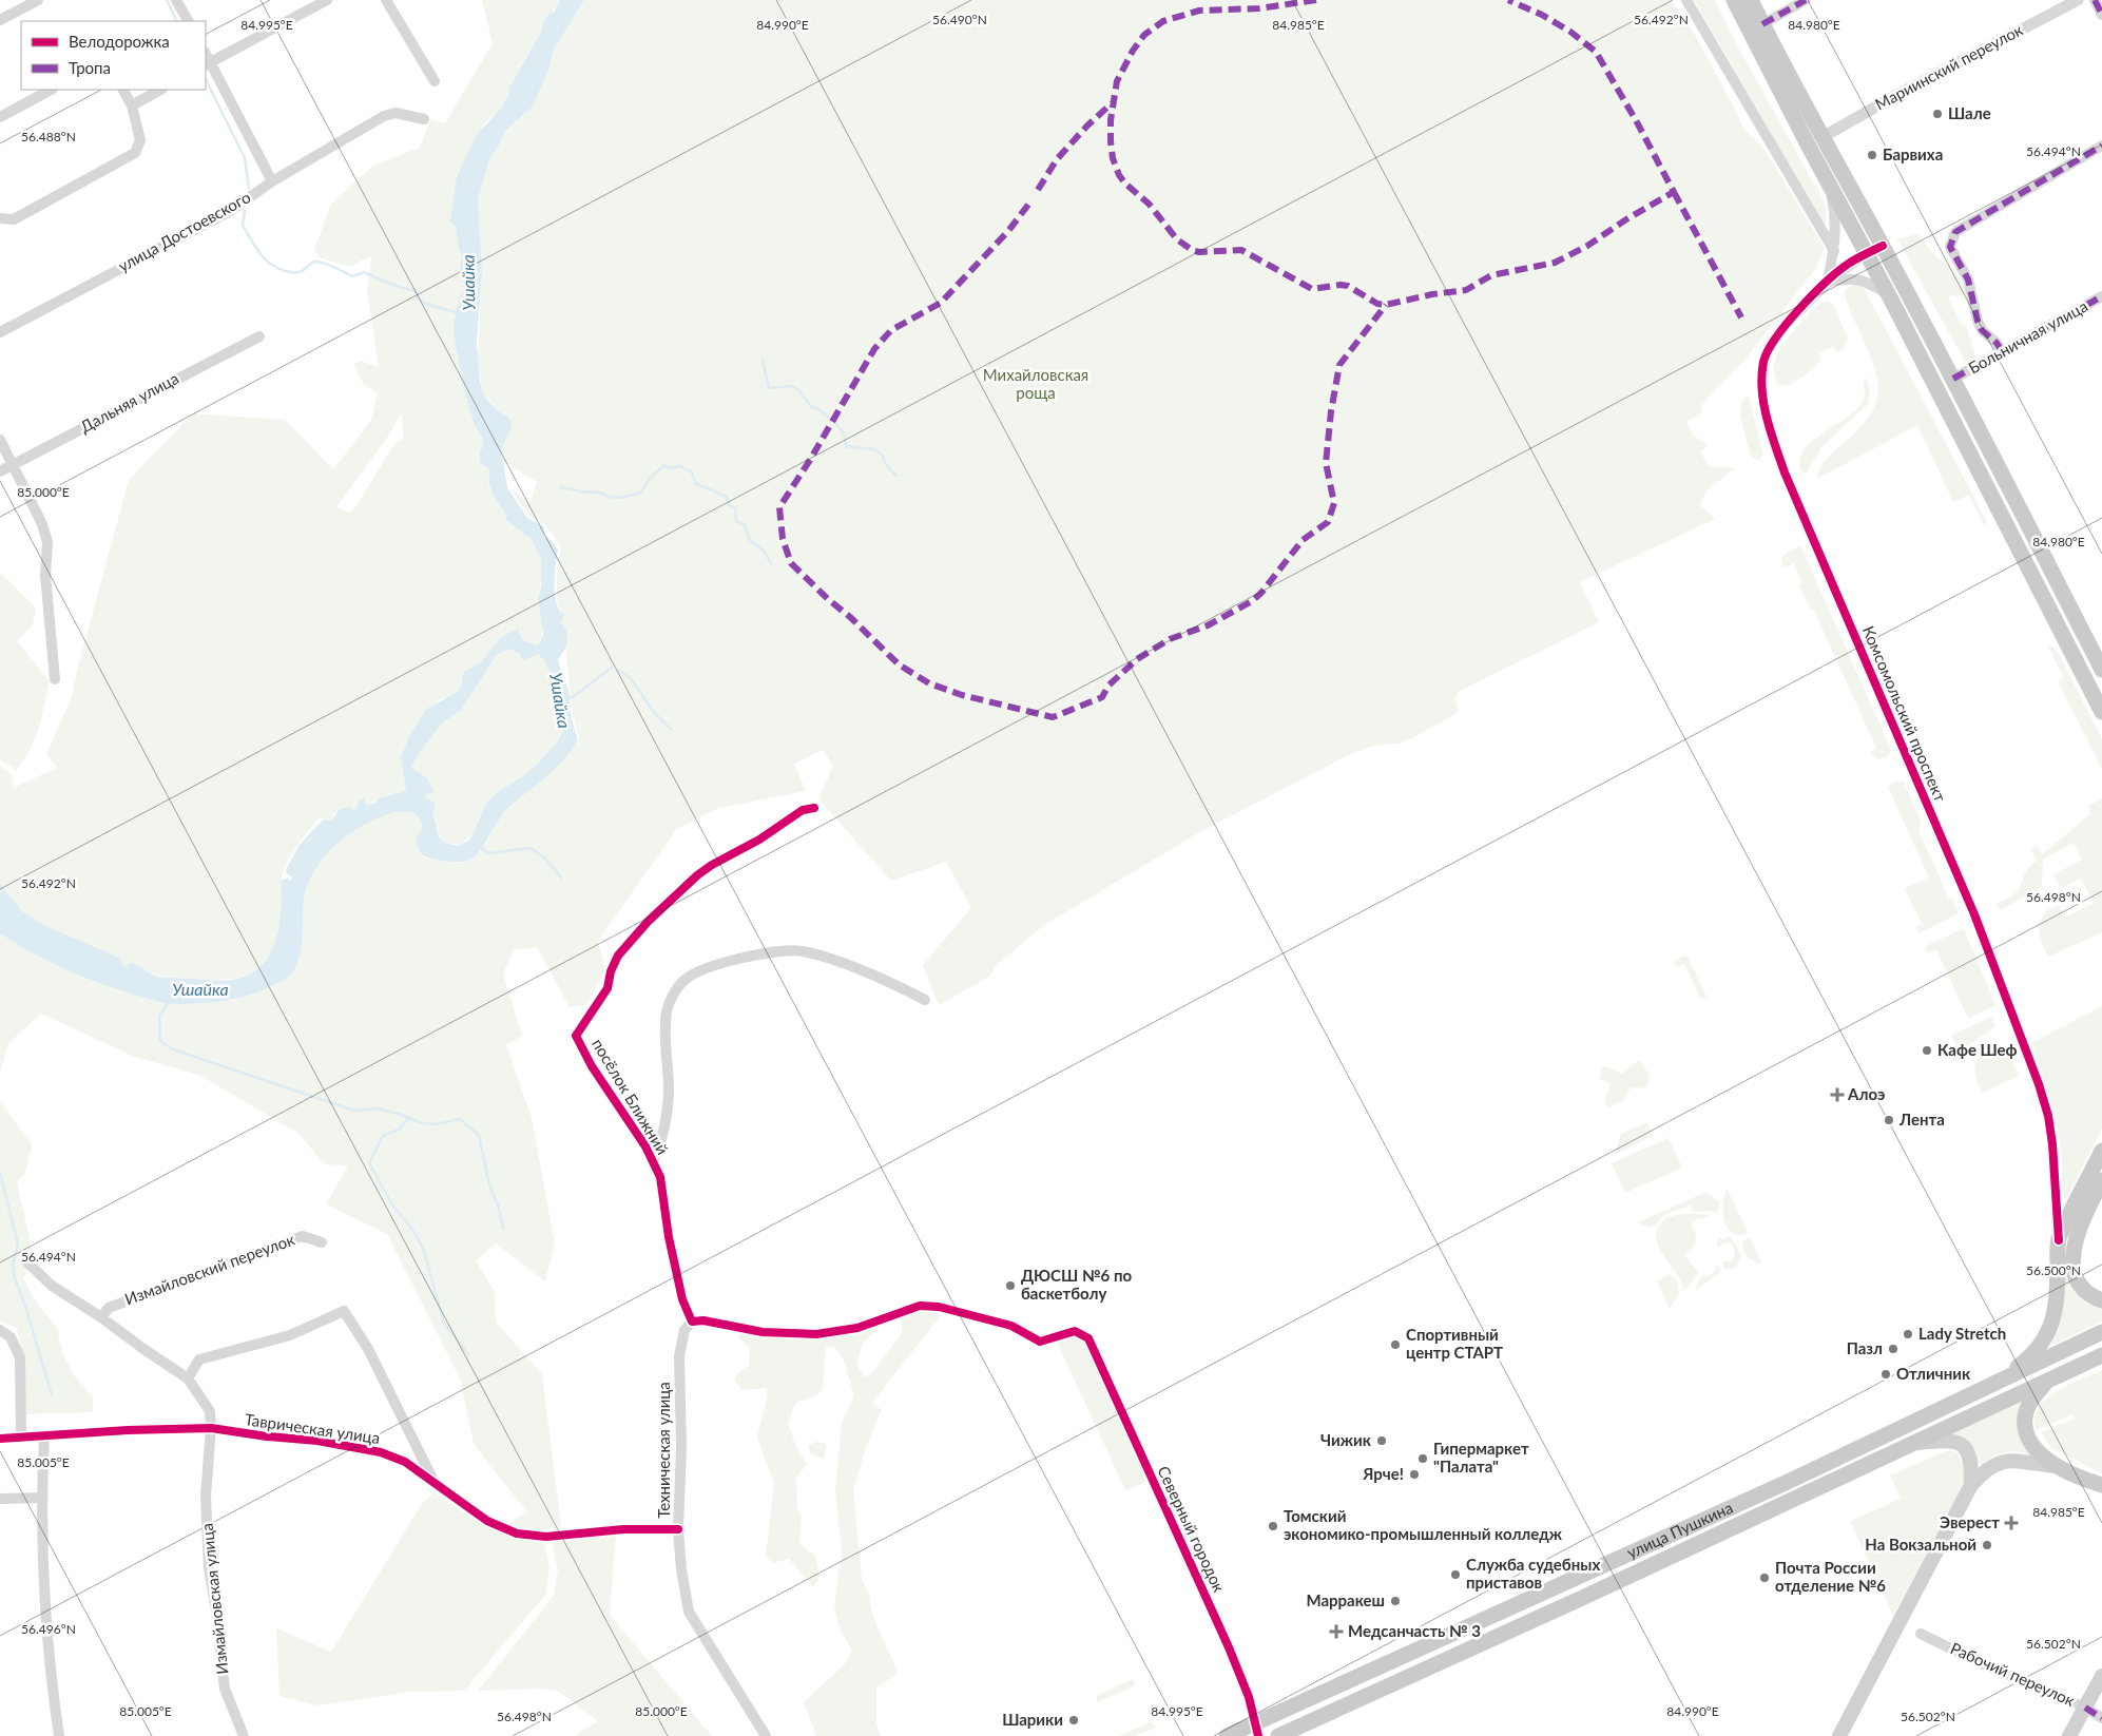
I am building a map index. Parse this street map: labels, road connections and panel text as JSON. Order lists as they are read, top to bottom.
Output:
{
  "streets": {
    "main road": ["улица Пушкина"],
    "street": [
      "Мариинский переулок",
      "улица Достоевского",
      "Больничная улица",
      "Дальняя улица",
      "Комсомольский проспект",
      "посёлок Ближний",
      "Измайловский переулок",
      "Таврическая улица",
      "Техническая улица",
      "Северный городок",
      "Измайловская улица",
      "Рабочий переулок"
    ]
  },
  "crossings": [
    ["посёлок Ближний", "Техническая улица"],
    ["посёлок Ближний", "Северный городок"],
    ["Измайловский переулок", "Измайловская улица"],
    ["Таврическая улица", "Техническая улица"],
    ["Таврическая улица", "Измайловская улица"],
    ["Техническая улица", "Северный городок"],
    ["Северный городок", "улица Пушкина"]
  ],
  "water": ["Ушайка"],
  "parks": ["Михайловская роща"],
  "places": {
    "other": [
      "Шале",
      "Барвиха",
      "Кафе Шеф",
      "Лента",
      "ДЮСШ №6 по баскетболу",
      "Lady Stretch",
      "Спортивный центр СТАРТ",
      "Пазл",
      "Отличник",
      "Чижик",
      "Гипермаркет \"Палата\"",
      "Ярче!",
      "Томский экономико-промышленный колледж",
      "На Вокзальной",
      "Служба судебных приставов",
      "Почта России отделение №6",
      "Марракеш",
      "Шарики"
    ],
    "health": ["Алоэ", "Эверест", "Медсанчасть № 3"]
  },
  "legend": ["Велодорожка", "Тропа"],
  "coordinates": [
    "56.492°N",
    "56.490°N",
    "84.995°E",
    "84.990°E",
    "84.985°E",
    "84.980°E",
    "56.488°N",
    "56.494°N",
    "85.000°E",
    "56.498°N",
    "56.500°N",
    "85.005°E",
    "56.496°N",
    "56.502°N"
  ]
}
